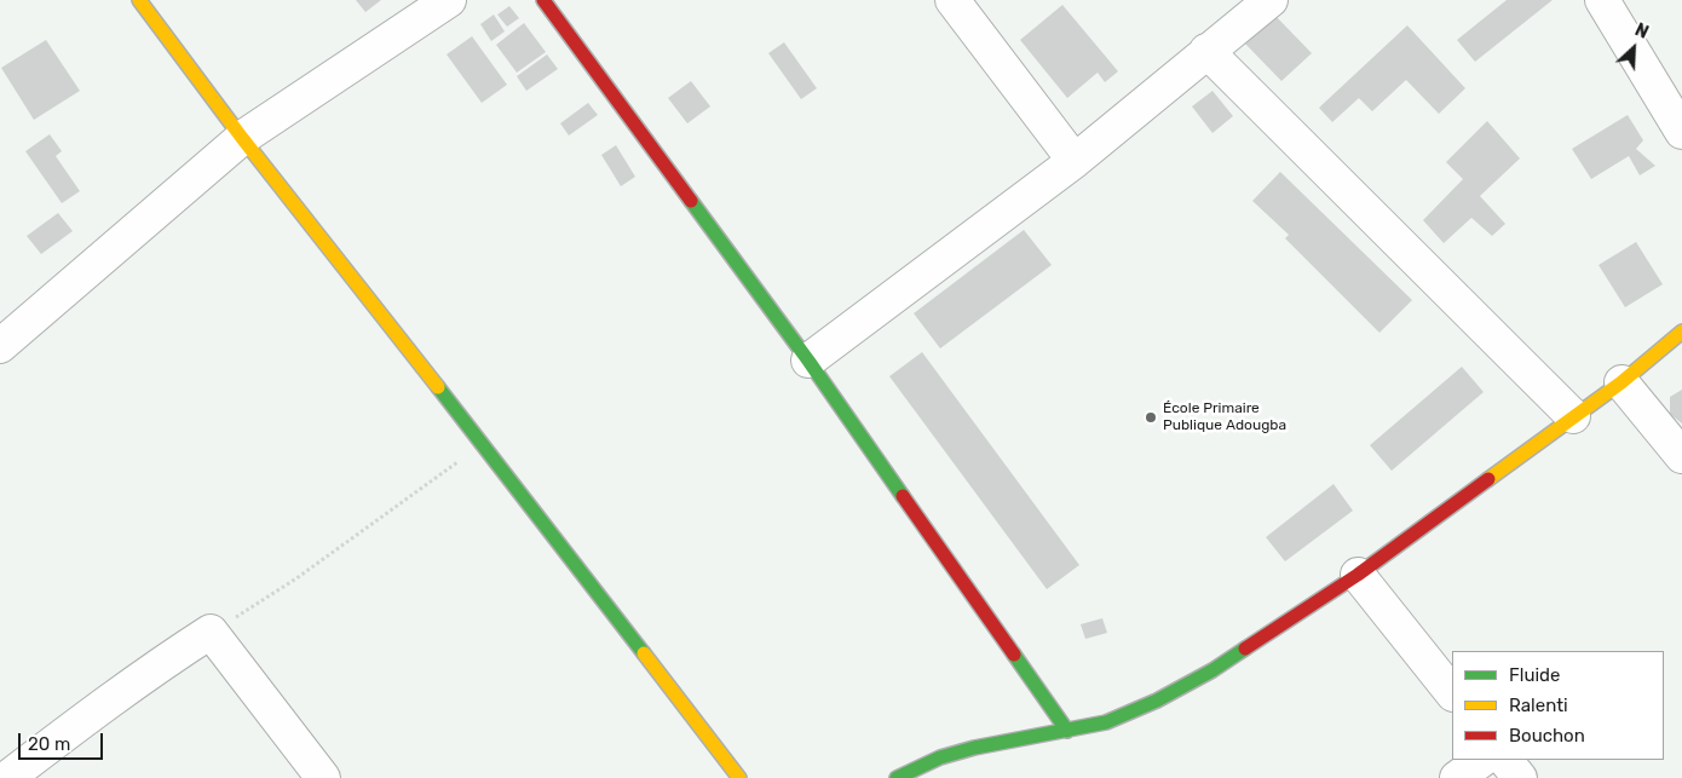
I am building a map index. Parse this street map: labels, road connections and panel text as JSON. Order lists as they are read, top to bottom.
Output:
{
  "places": ["École Primaire Publique Adougba"],
  "legend": ["Fluide", "Ralenti", "Bouchon"],
  "scale_bar": "20 m",
  "north": "top right"
}
